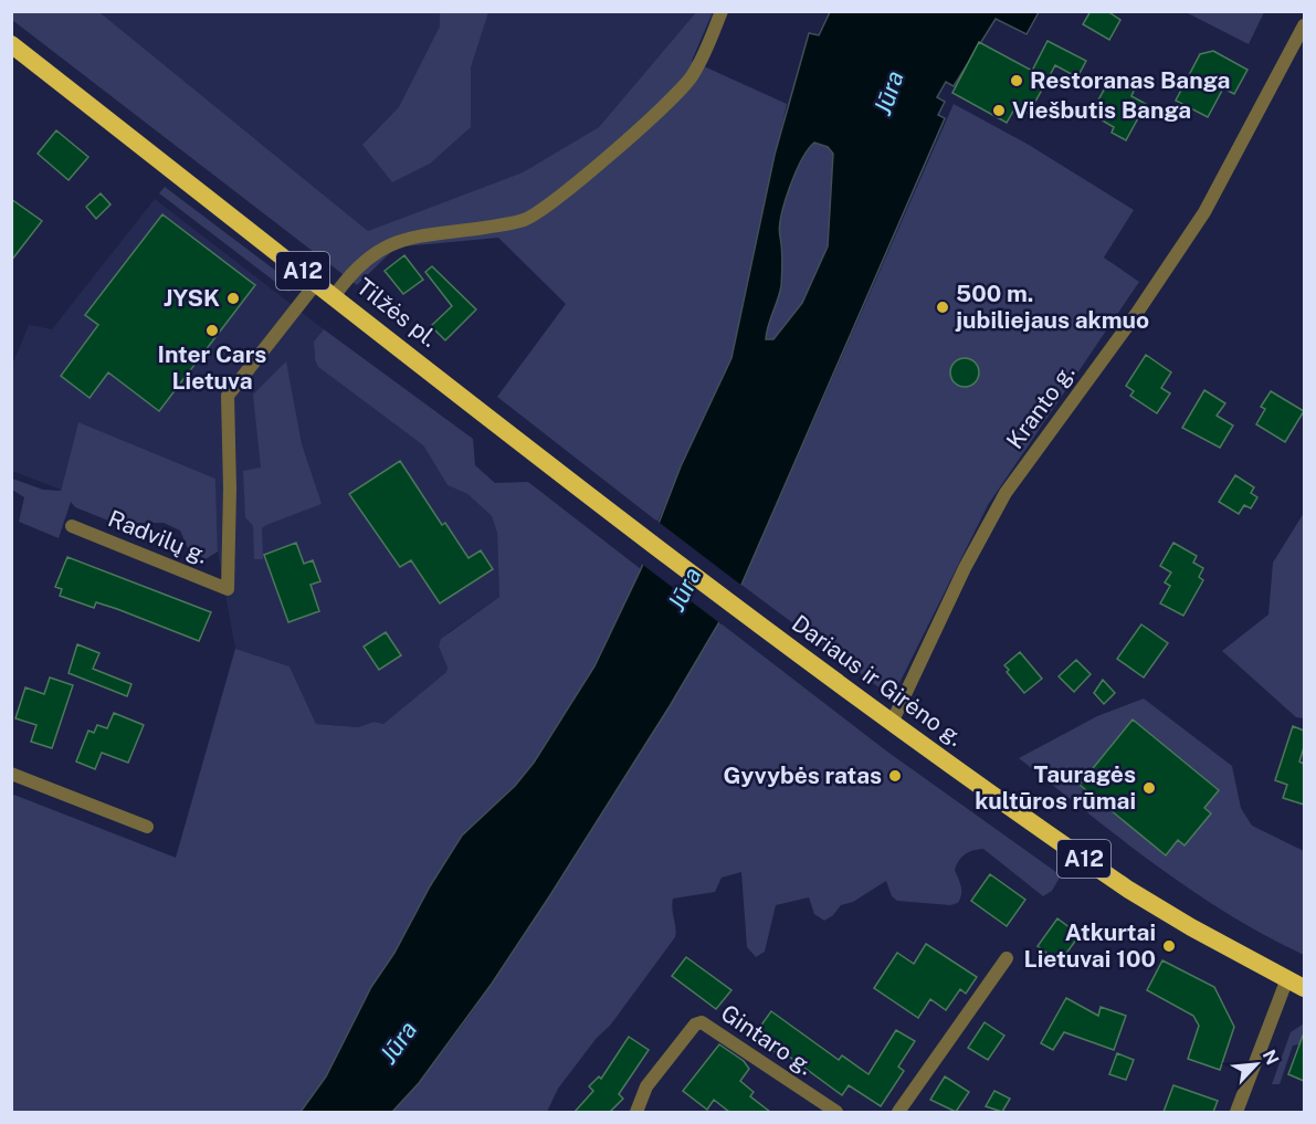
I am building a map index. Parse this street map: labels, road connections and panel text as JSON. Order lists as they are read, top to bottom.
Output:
{
  "streets": {
    "highway": ["A12", "Tilžės pl.", "Dariaus ir Girėno g."],
    "street": ["Kranto g.", "Radvilų g.", "Gintaro g."]
  },
  "crossings": [
    ["Tilžės pl.", "Radvilų g."],
    ["Tilžės pl.", "Dariaus ir Girėno g."],
    ["Kranto g.", "Dariaus ir Girėno g."]
  ],
  "water": ["Jūra"],
  "places": [
    "Restoranas Banga",
    "Viešbutis Banga",
    "JYSK",
    "500 m. jubiliejaus akmuo",
    "Inter Cars Lietuva",
    "Gyvybės ratas",
    "Tauragės kultūros rūmai",
    "Atkurtai Lietuvai 100"
  ],
  "north": "top right"
}
